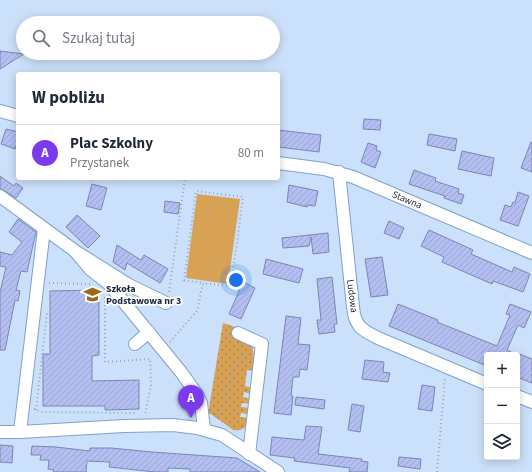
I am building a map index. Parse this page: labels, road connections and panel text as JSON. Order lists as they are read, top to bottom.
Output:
{
  "streets": {
    "street": ["Stawna", "Ludowa"]
  },
  "crossings": [
    ["Stawna", "Ludowa"]
  ],
  "places": {
    "school or university": ["Szkoła Podstawowa nr 3"]
  },
  "page": {
    "search": "Szukaj tutaj",
    "heading": "W pobliżu",
    "list": [
      {
        "mark": "A",
        "name": "Plac Szkolny",
        "note": "Przystanek",
        "value": "80 m"
      }
    ],
    "map_buttons": ["+", "−"],
    "pins": "A"
  }
}
